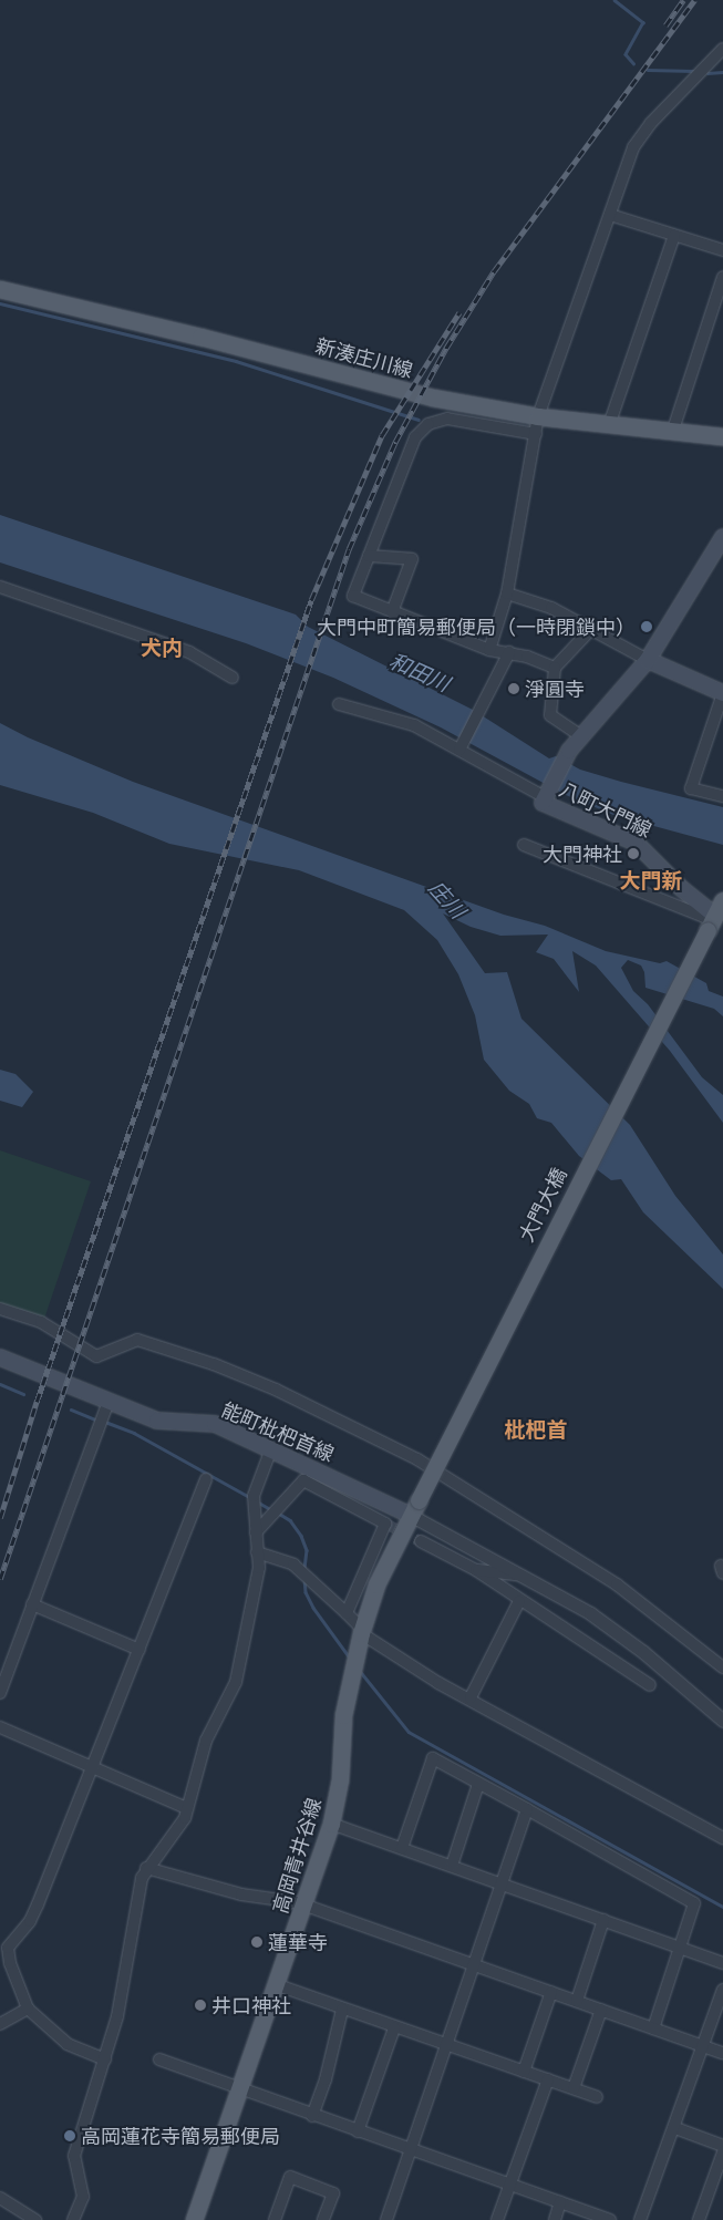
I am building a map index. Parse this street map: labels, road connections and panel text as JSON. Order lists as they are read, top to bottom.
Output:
{
  "streets": {
    "main road": [
      "新湊庄川線",
      "八町大門線",
      "大門大橋",
      "能町枇杷首線",
      "高岡青井谷線"
    ]
  },
  "crossings": [
    ["八町大門線", "大門大橋"],
    ["大門大橋", "能町枇杷首線"],
    ["大門大橋", "高岡青井谷線"],
    ["能町枇杷首線", "高岡青井谷線"]
  ],
  "districts": ["犬内", "大門新", "枇杷首"],
  "water": ["和田川", "庄川"],
  "places": [
    "大門中町簡易郵便局（一時閉鎖中）",
    "淨圓寺",
    "大門神社",
    "蓮華寺",
    "井口神社",
    "高岡蓮花寺簡易郵便局"
  ]
}
